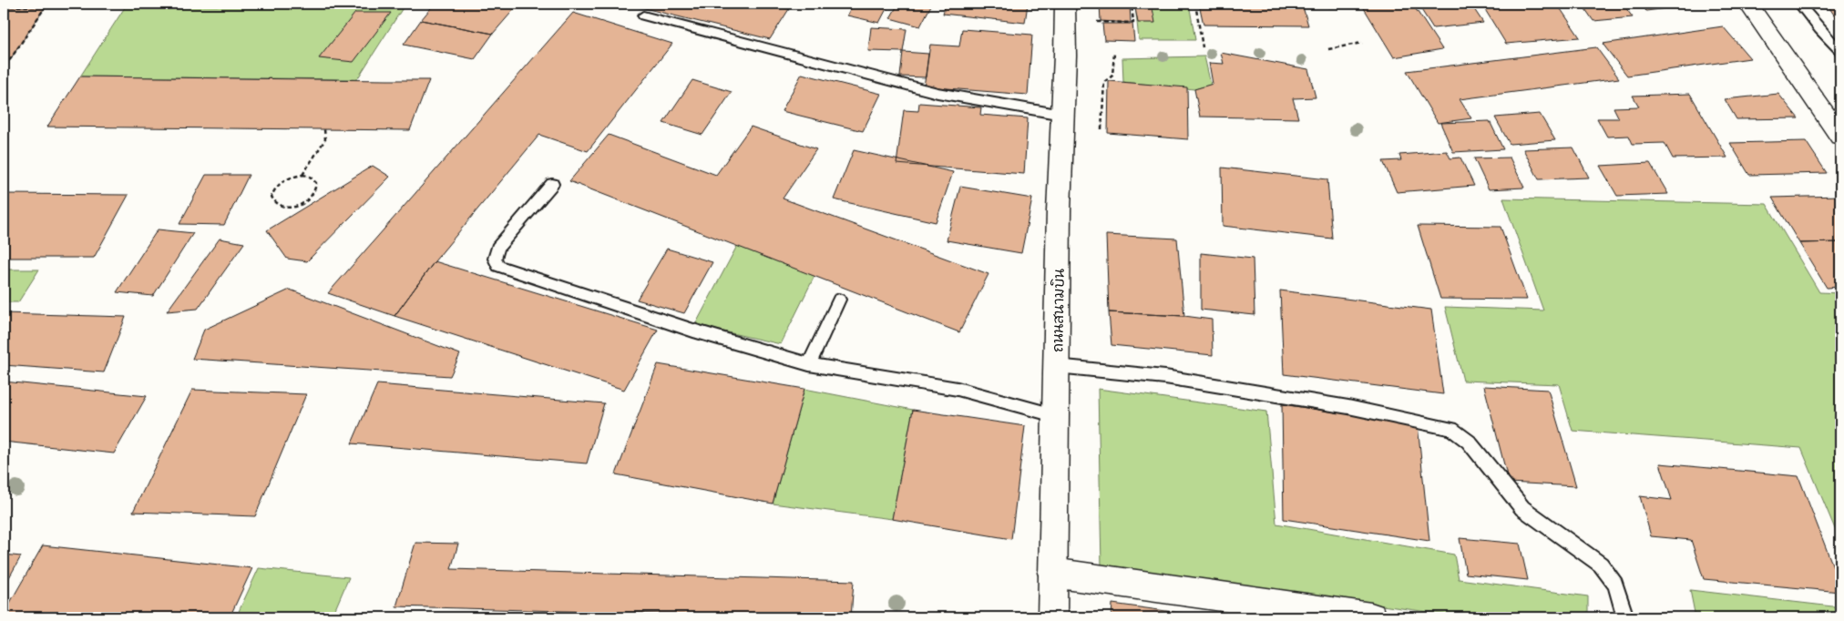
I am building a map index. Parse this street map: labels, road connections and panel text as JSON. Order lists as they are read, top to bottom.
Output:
{
  "streets": {
    "street": ["ถนนสนามบิน"]
  }
}
